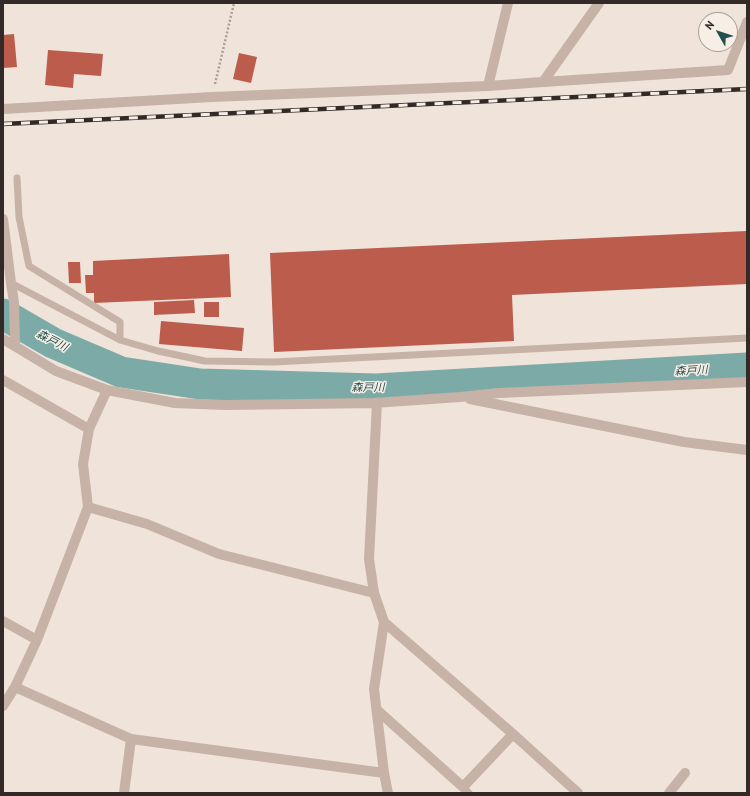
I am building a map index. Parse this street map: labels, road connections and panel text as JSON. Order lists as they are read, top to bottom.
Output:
{
  "water": ["森戸川"],
  "north": "top left"
}
